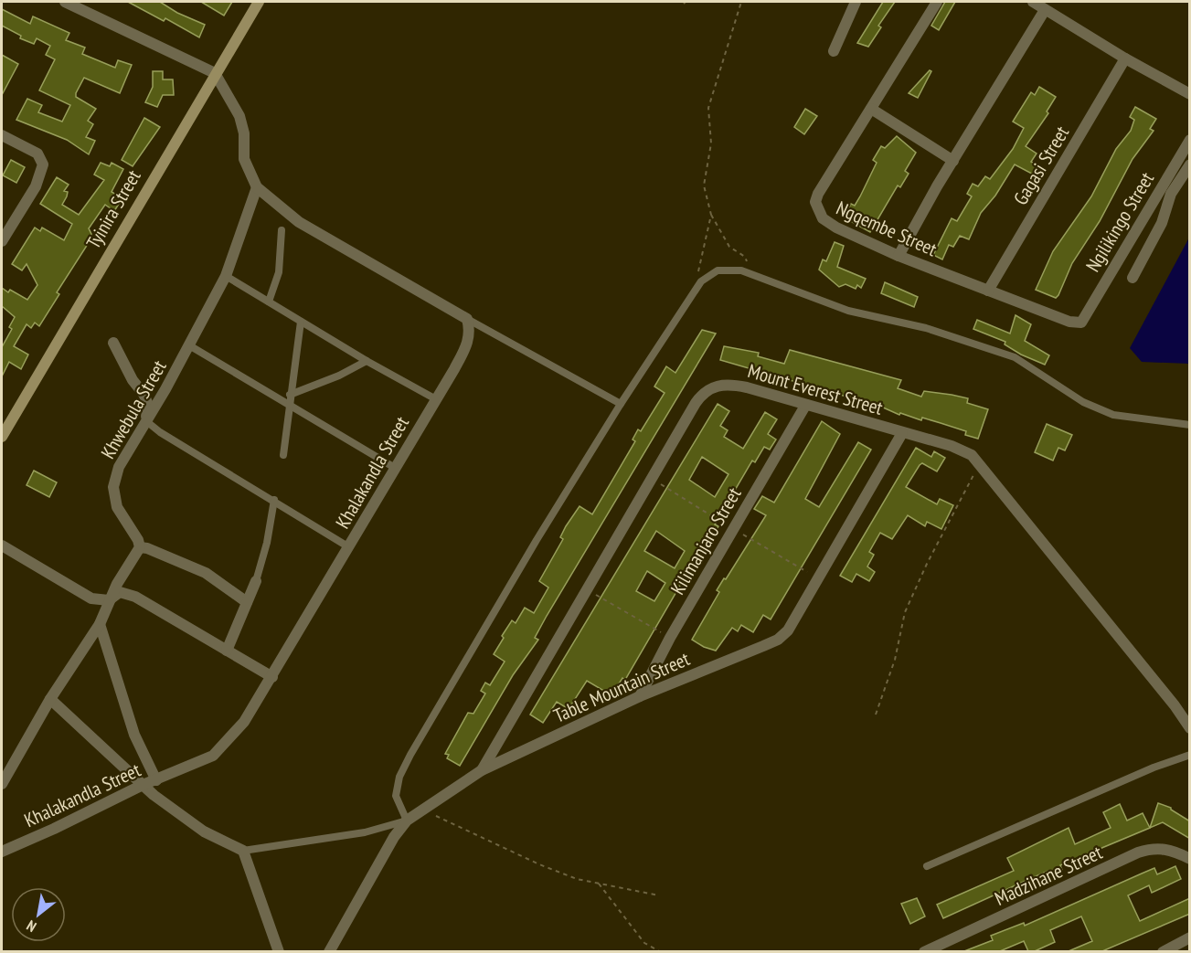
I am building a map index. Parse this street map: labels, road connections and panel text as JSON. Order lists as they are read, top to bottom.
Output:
{
  "streets": {
    "street": [
      "Gagasi Street",
      "Tyinira Street",
      "Ngilikingo Street",
      "Ngqembe Street",
      "Mount Everest Street",
      "Khwebula Street",
      "Khalakandla Street",
      "Kilimanjaro Street",
      "Table Mountain Street",
      "Madzihane Street"
    ]
  },
  "crossings": [
    ["Gagasi Street", "Ngqembe Street"],
    ["Ngilikingo Street", "Ngqembe Street"],
    ["Mount Everest Street", "Kilimanjaro Street"],
    ["Mount Everest Street", "Table Mountain Street"],
    ["Kilimanjaro Street", "Table Mountain Street"]
  ],
  "north": "bottom left"
}
